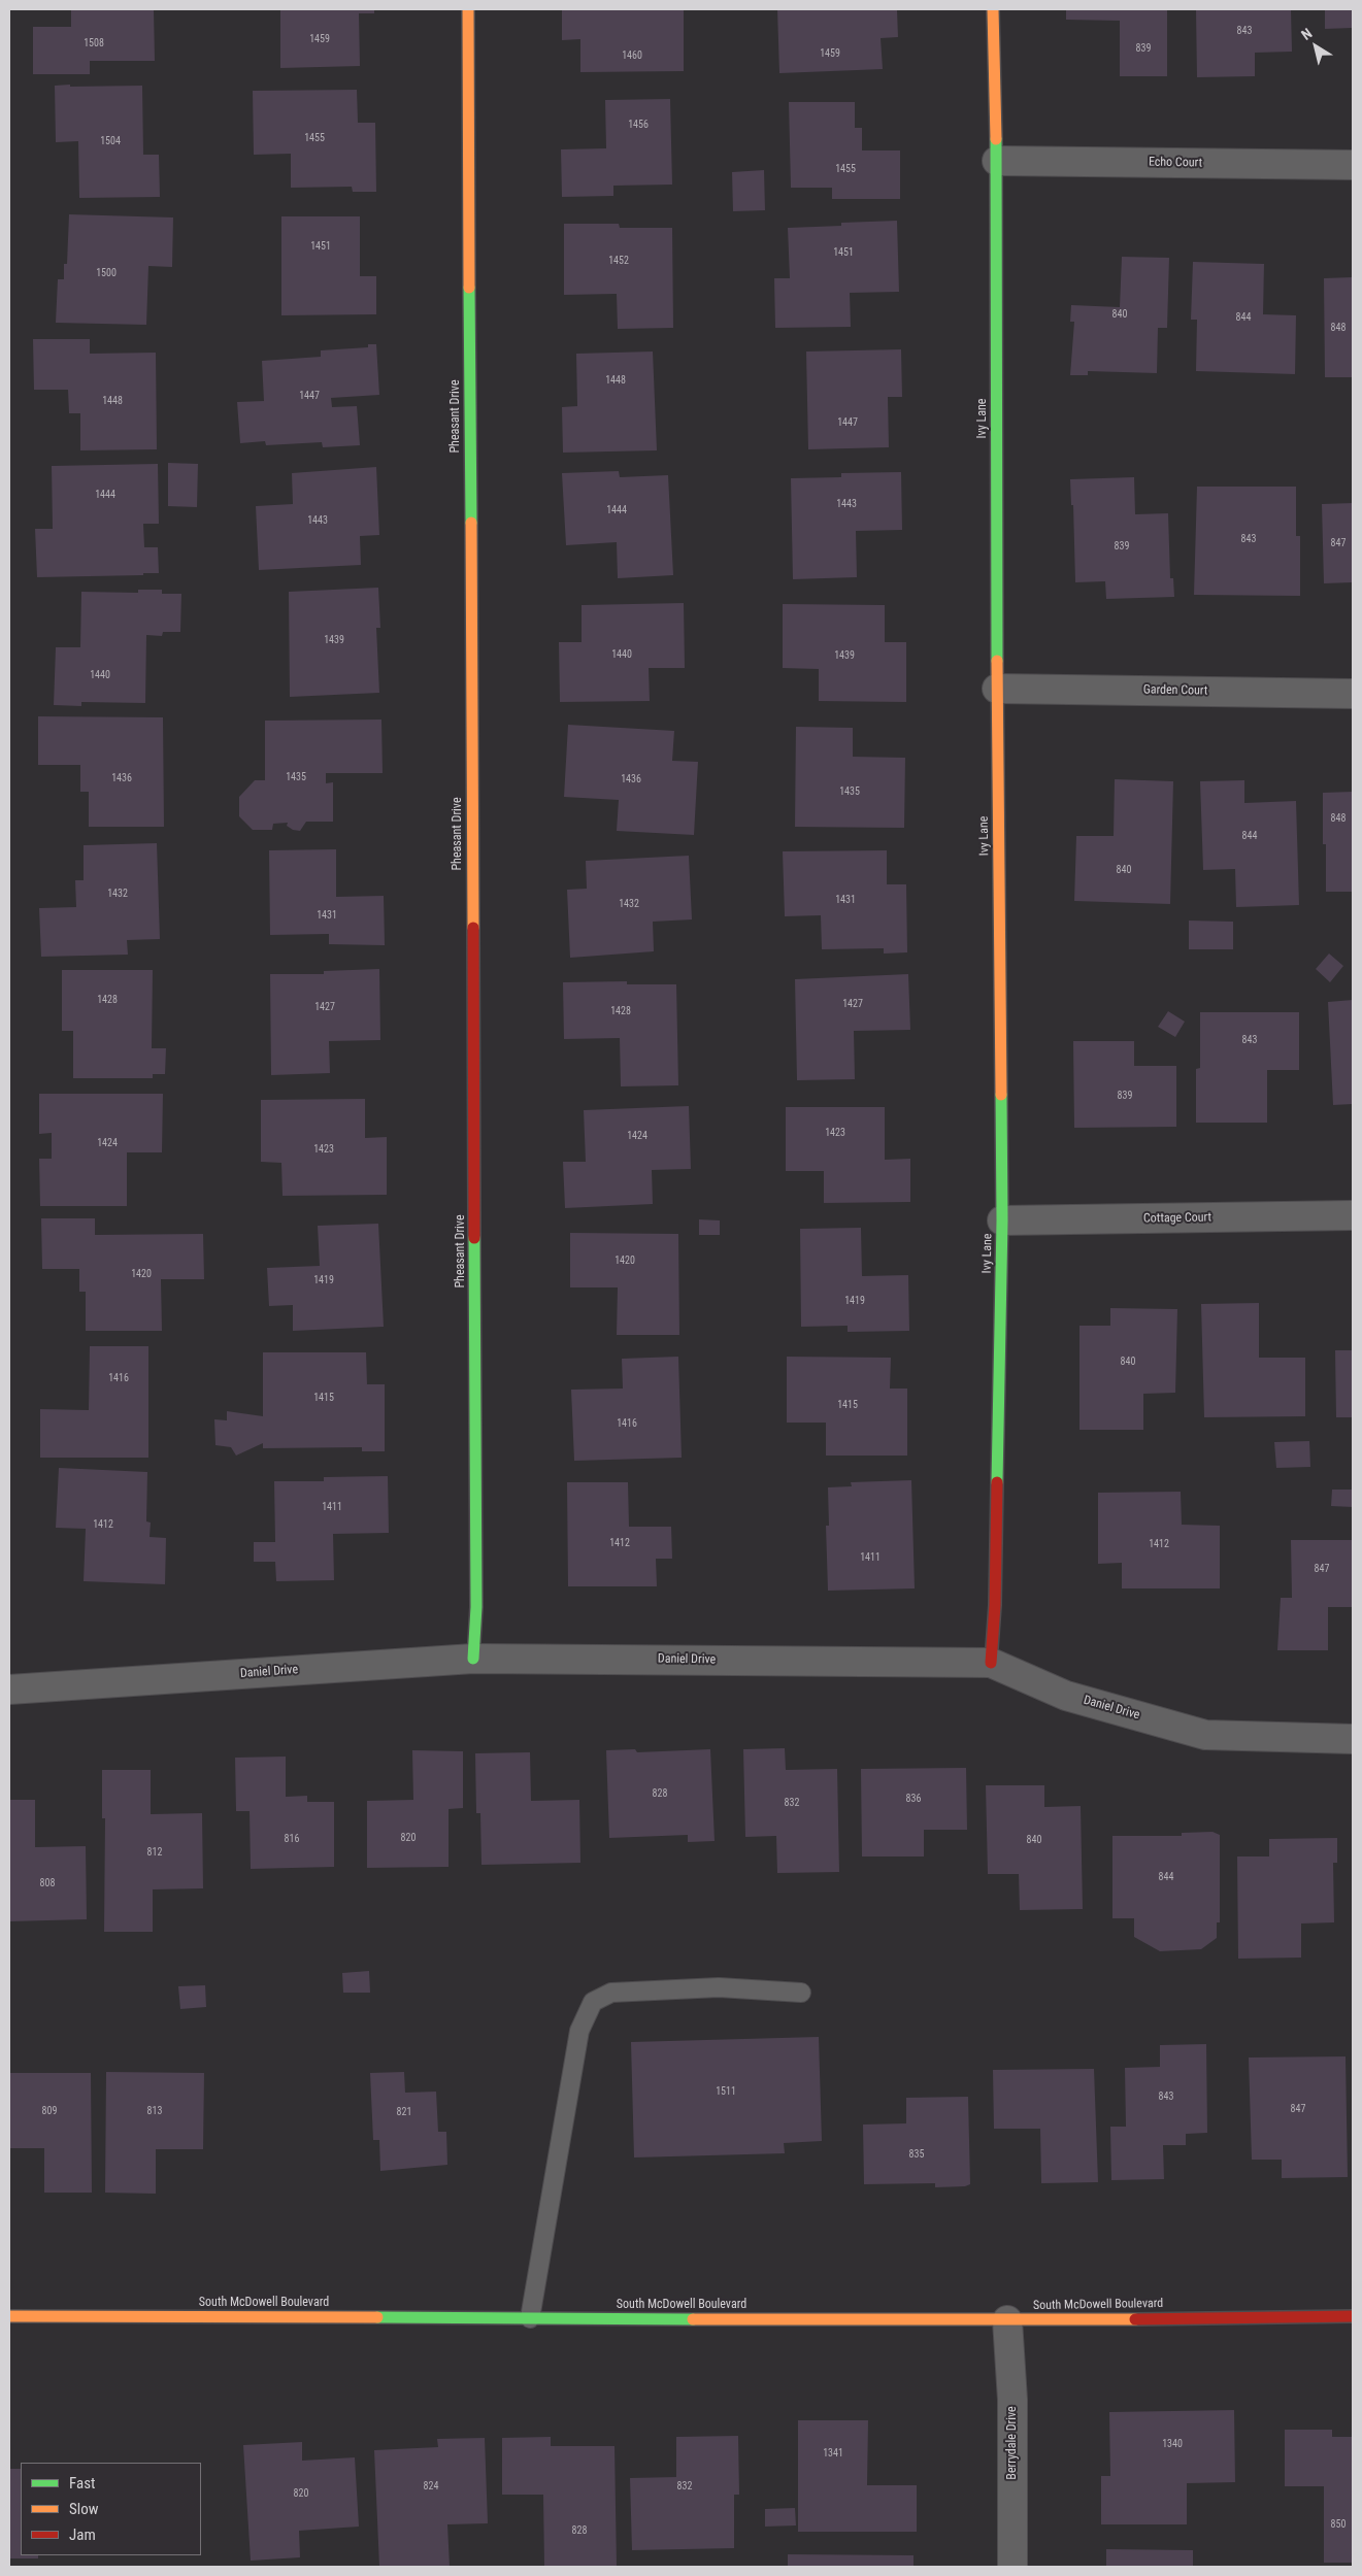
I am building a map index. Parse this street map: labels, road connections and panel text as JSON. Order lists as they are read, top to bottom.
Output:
{
  "streets": {
    "street": [
      "Echo Court",
      "Pheasant Drive",
      "Ivy Lane",
      "Garden Court",
      "Cottage Court",
      "Daniel Drive",
      "South McDowell Boulevard",
      "Berrydale Drive"
    ]
  },
  "crossings": [
    ["Echo Court", "Ivy Lane"],
    ["Pheasant Drive", "Daniel Drive"],
    ["Ivy Lane", "Garden Court"],
    ["Ivy Lane", "Cottage Court"],
    ["Ivy Lane", "Daniel Drive"],
    ["South McDowell Boulevard", "Berrydale Drive"]
  ],
  "house_numbers": [
    "843",
    "1459",
    "1508",
    "839",
    "1459",
    "1460",
    "1456",
    "1455",
    "1504",
    "1455",
    "1451",
    "1451",
    "1452",
    "1500",
    "840",
    "844",
    "848",
    "1448",
    "1447",
    "1448",
    "1447",
    "1444",
    "1443",
    "1444",
    "1443",
    "843",
    "847",
    "839",
    "1439",
    "1440",
    "1439",
    "1440",
    "1435",
    "1436",
    "1436",
    "1435",
    "848",
    "844",
    "840",
    "1432",
    "1431",
    "1432",
    "1431",
    "1428",
    "1427",
    "1427",
    "1428",
    "843",
    "839",
    "1423",
    "1424",
    "1424",
    "1423",
    "1420",
    "1420",
    "1419",
    "1419",
    "840",
    "1416",
    "1415",
    "1415",
    "1416",
    "1411",
    "1412",
    "1412",
    "1412",
    "1411",
    "847",
    "828",
    "836",
    "832",
    "820",
    "816",
    "840",
    "812",
    "844",
    "808",
    "1511",
    "843",
    "847",
    "809",
    "813",
    "821",
    "835",
    "1340",
    "1341",
    "824",
    "832",
    "820",
    "850",
    "828"
  ],
  "legend": ["Fast", "Slow", "Jam"],
  "north": "top left"
}
